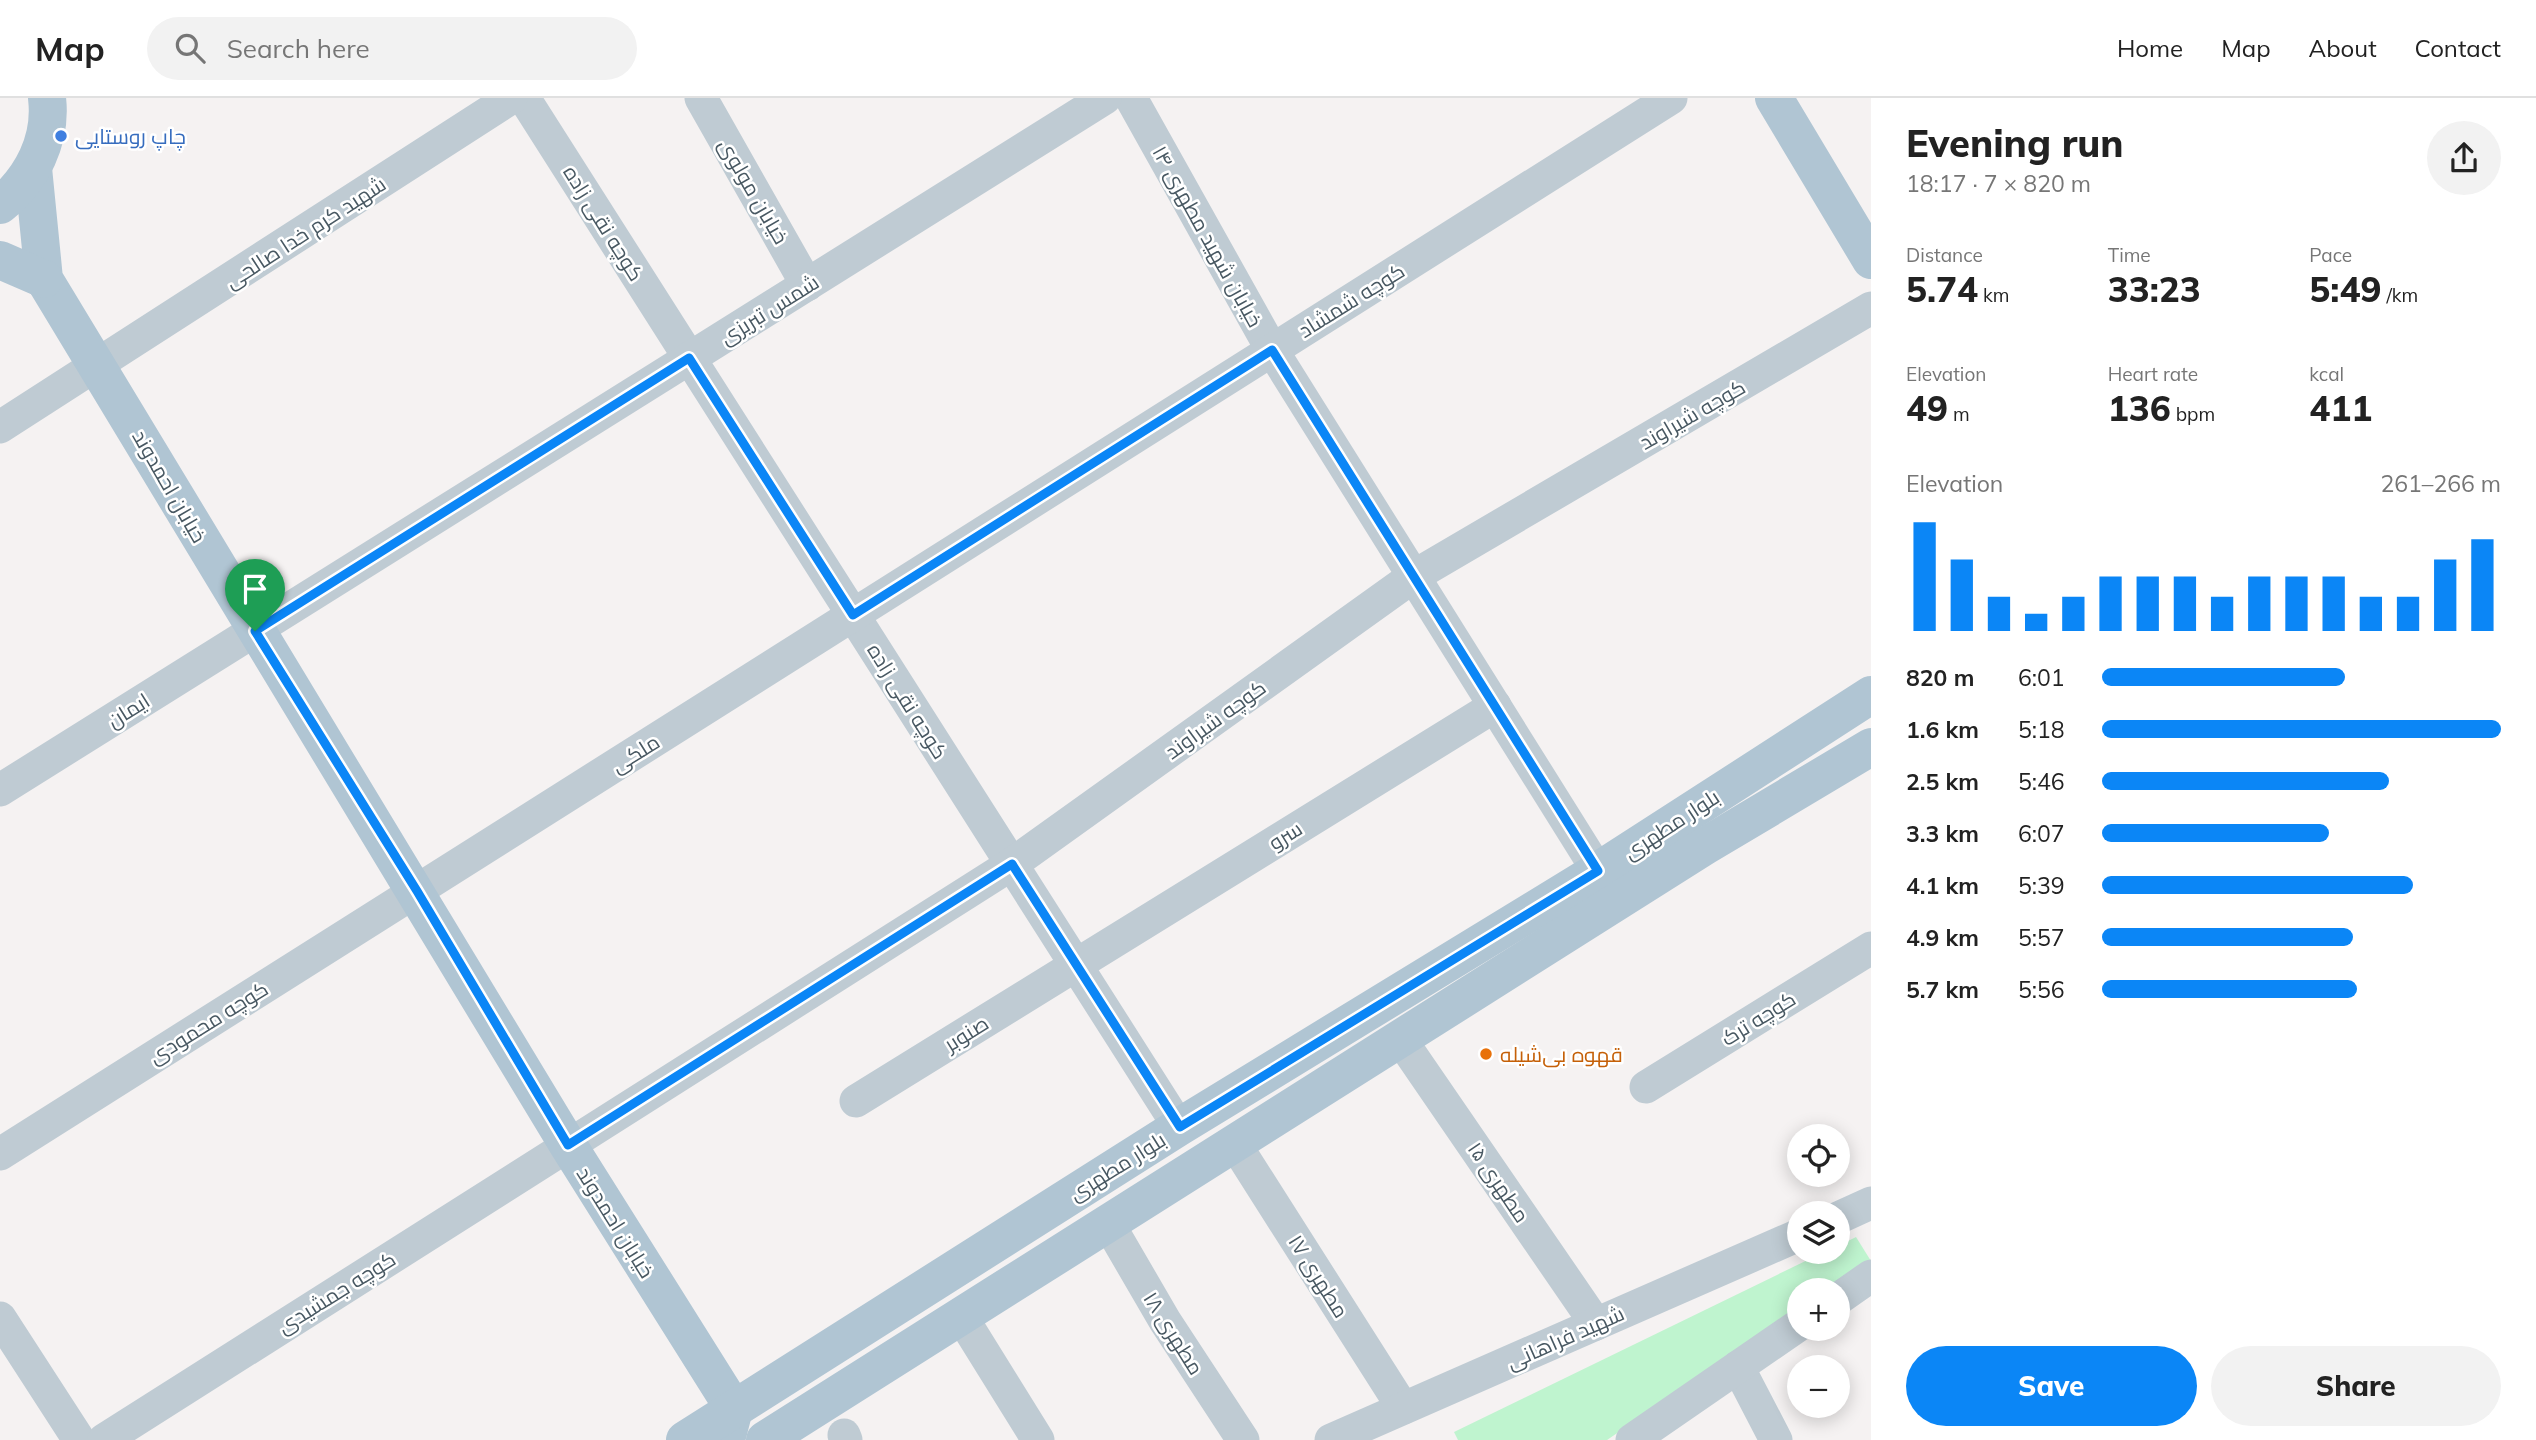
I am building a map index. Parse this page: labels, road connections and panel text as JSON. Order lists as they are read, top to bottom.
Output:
{
  "streets": {
    "main road": ["خیابان احمدوند", "بلوار مطهری"],
    "street": [
      "خیابان مولوی",
      "کوچه نقی زاده",
      "شهید کرم خدا صالحی",
      "خیابان شهید مطهری ۱۴",
      "کوچه شمشاد",
      "شمس تبریزی",
      "کوچه شیراوند",
      "ایمان",
      "ملکی",
      "سرو",
      "کوچه ترک",
      "کوچه محمودی",
      "صنوبر",
      "مطهری ۱۵",
      "مطهری ۱۷",
      "کوچه جمشیدی",
      "مطهری ۱۸",
      "شهید فراهانی"
    ]
  },
  "crossings": [
    ["خیابان مولوی", "شمس تبریزی"],
    ["کوچه نقی زاده", "کوچه شمشاد"],
    ["کوچه نقی زاده", "شمس تبریزی"],
    ["کوچه نقی زاده", "کوچه شیراوند"],
    ["کوچه نقی زاده", "ملکی"],
    ["کوچه نقی زاده", "بلوار مطهری"],
    ["کوچه نقی زاده", "سرو"],
    ["کوچه نقی زاده", "صنوبر"],
    ["شهید کرم خدا صالحی", "خیابان احمدوند"],
    ["خیابان شهید مطهری ۱۴", "کوچه شمشاد"],
    ["خیابان شهید مطهری ۱۴", "کوچه شیراوند"],
    ["خیابان شهید مطهری ۱۴", "بلوار مطهری"],
    ["خیابان شهید مطهری ۱۴", "سرو"],
    ["کوچه شمشاد", "ملکی"],
    ["شمس تبریزی", "خیابان احمدوند"],
    ["شمس تبریزی", "ایمان"],
    ["کوچه شیراوند", "خیابان احمدوند"],
    ["کوچه شیراوند", "کوچه جمشیدی"],
    ["خیابان احمدوند", "ایمان"],
    ["خیابان احمدوند", "ملکی"],
    ["خیابان احمدوند", "بلوار مطهری"],
    ["خیابان احمدوند", "کوچه محمودی"],
    ["خیابان احمدوند", "کوچه جمشیدی"],
    ["ملکی", "کوچه محمودی"],
    ["بلوار مطهری", "مطهری ۱۵"],
    ["بلوار مطهری", "مطهری ۱۷"],
    ["بلوار مطهری", "مطهری ۱۸"],
    ["سرو", "صنوبر"],
    ["مطهری ۱۵", "شهید فراهانی"],
    ["مطهری ۱۷", "شهید فراهانی"]
  ],
  "places": ["چاپ روستایی", "قهوه بی‌شیله"],
  "page": {
    "header": "Map",
    "search": "Search here",
    "nav": [
      "Home",
      "Map",
      "About",
      "Contact"
    ],
    "heading": ["Evening run", "18:17 · 7 × 820 m"],
    "stats": [
      ["Distance", "5.74 km"],
      ["Time", "33:23"],
      ["Pace", "5:49 /km"],
      ["Elevation", "49 m"],
      ["Heart rate", "136 bpm"],
      ["kcal", "411"]
    ],
    "chart": ["Elevation", "261–266 m"],
    "list": [
      {
        "name": "820 m",
        "note": "6:01"
      },
      {
        "name": "1.6 km",
        "note": "5:18"
      },
      {
        "name": "2.5 km",
        "note": "5:46"
      },
      {
        "name": "3.3 km",
        "note": "6:07"
      },
      {
        "name": "4.1 km",
        "note": "5:39"
      },
      {
        "name": "4.9 km",
        "note": "5:57"
      },
      {
        "name": "5.7 km",
        "note": "5:56"
      }
    ],
    "map_buttons": ["+", "−"],
    "buttons": ["Save", "Share"]
  }
}
